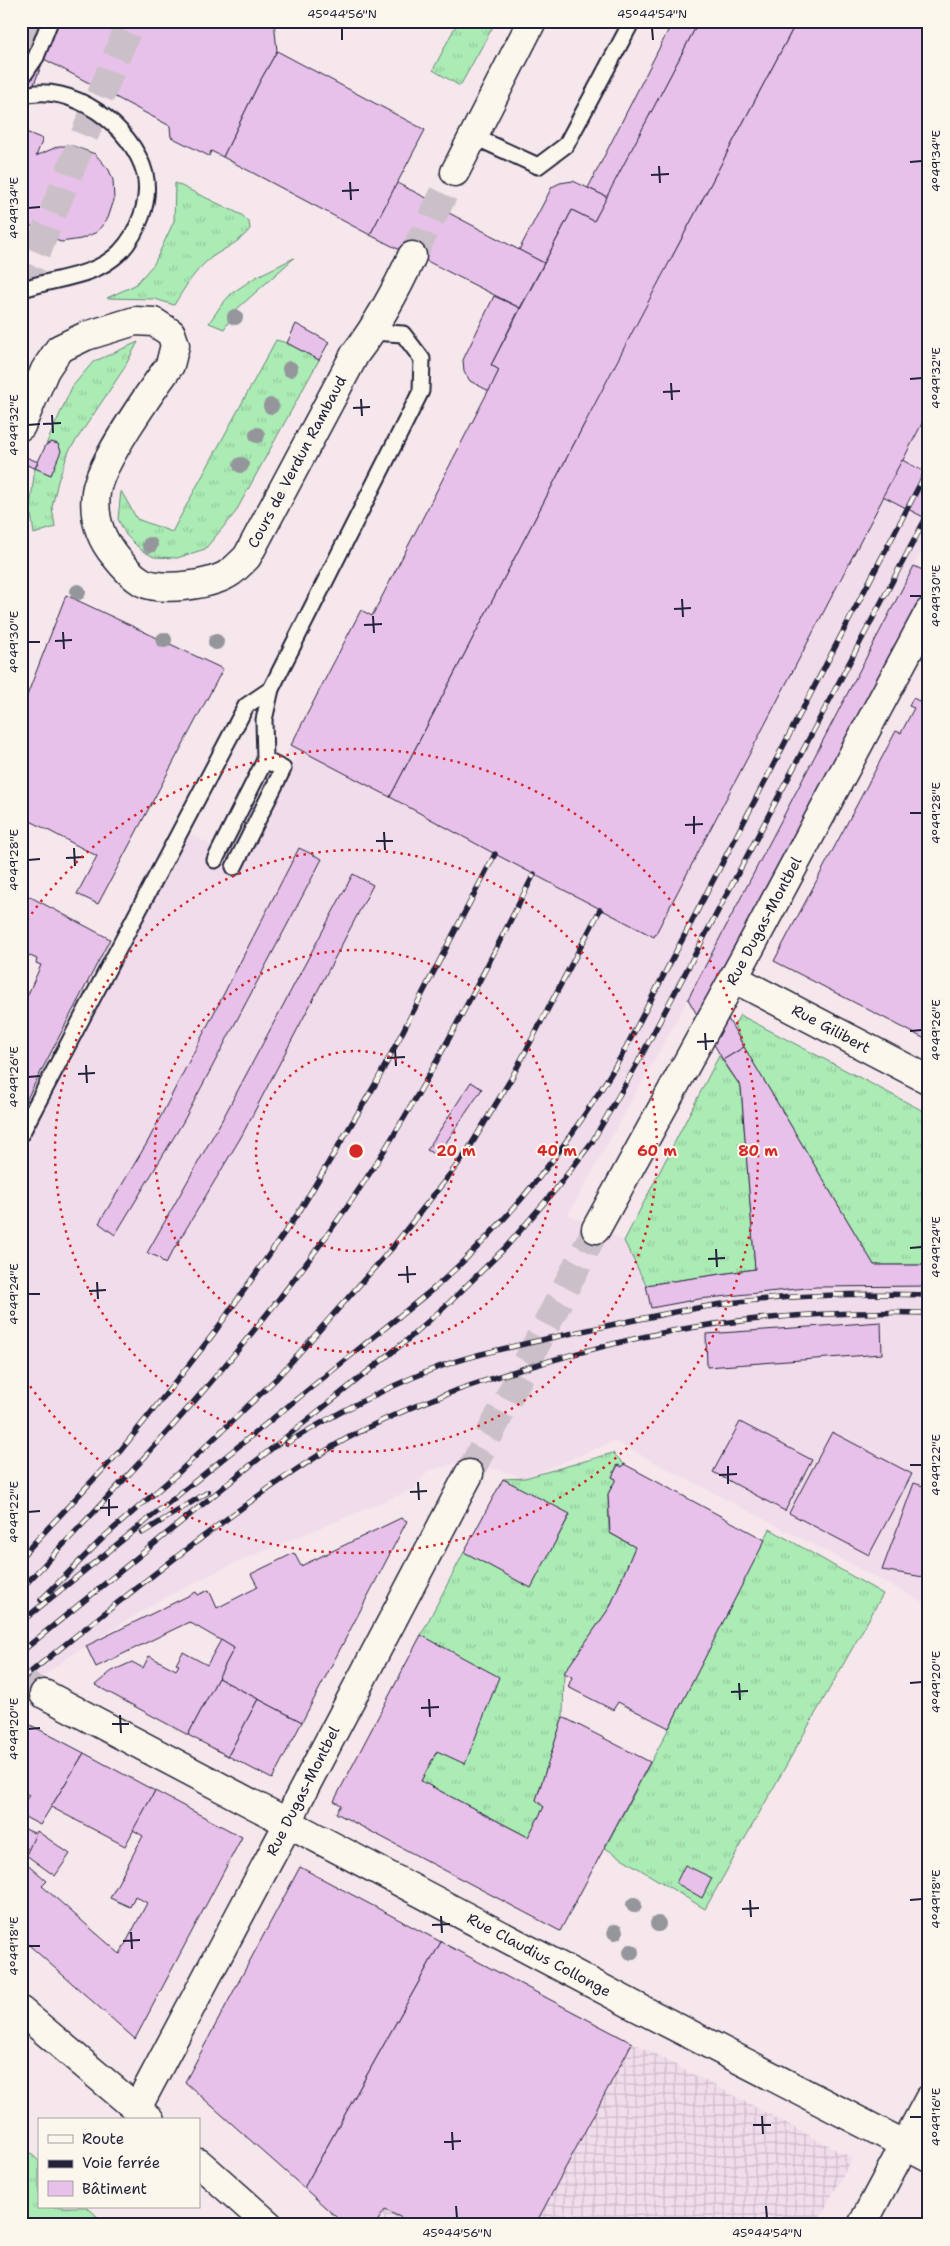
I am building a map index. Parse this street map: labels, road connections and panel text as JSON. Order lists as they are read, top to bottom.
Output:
{
  "streets": {
    "street": [
      "Cours de Verdun Rambaud",
      "Rue Dugas-Montbel",
      "Rue Gilibert",
      "Rue Claudius Collonge"
    ]
  },
  "crossings": [
    ["Rue Dugas-Montbel", "Rue Gilibert"],
    ["Rue Dugas-Montbel", "Rue Claudius Collonge"]
  ],
  "legend": ["Route", "Voie ferrée", "Bâtiment"],
  "coordinates": [
    "45°44'56\"N",
    "45°44'54\"N",
    "4°49'34\"E",
    "4°49'32\"E",
    "4°49'30\"E",
    "4°49'28\"E",
    "4°49'26\"E",
    "4°49'24\"E",
    "4°49'22\"E",
    "4°49'20\"E",
    "4°49'18\"E",
    "4°49'16\"E"
  ],
  "rings": [
    "20 m",
    "40 m",
    "60 m",
    "80 m"
  ]
}
